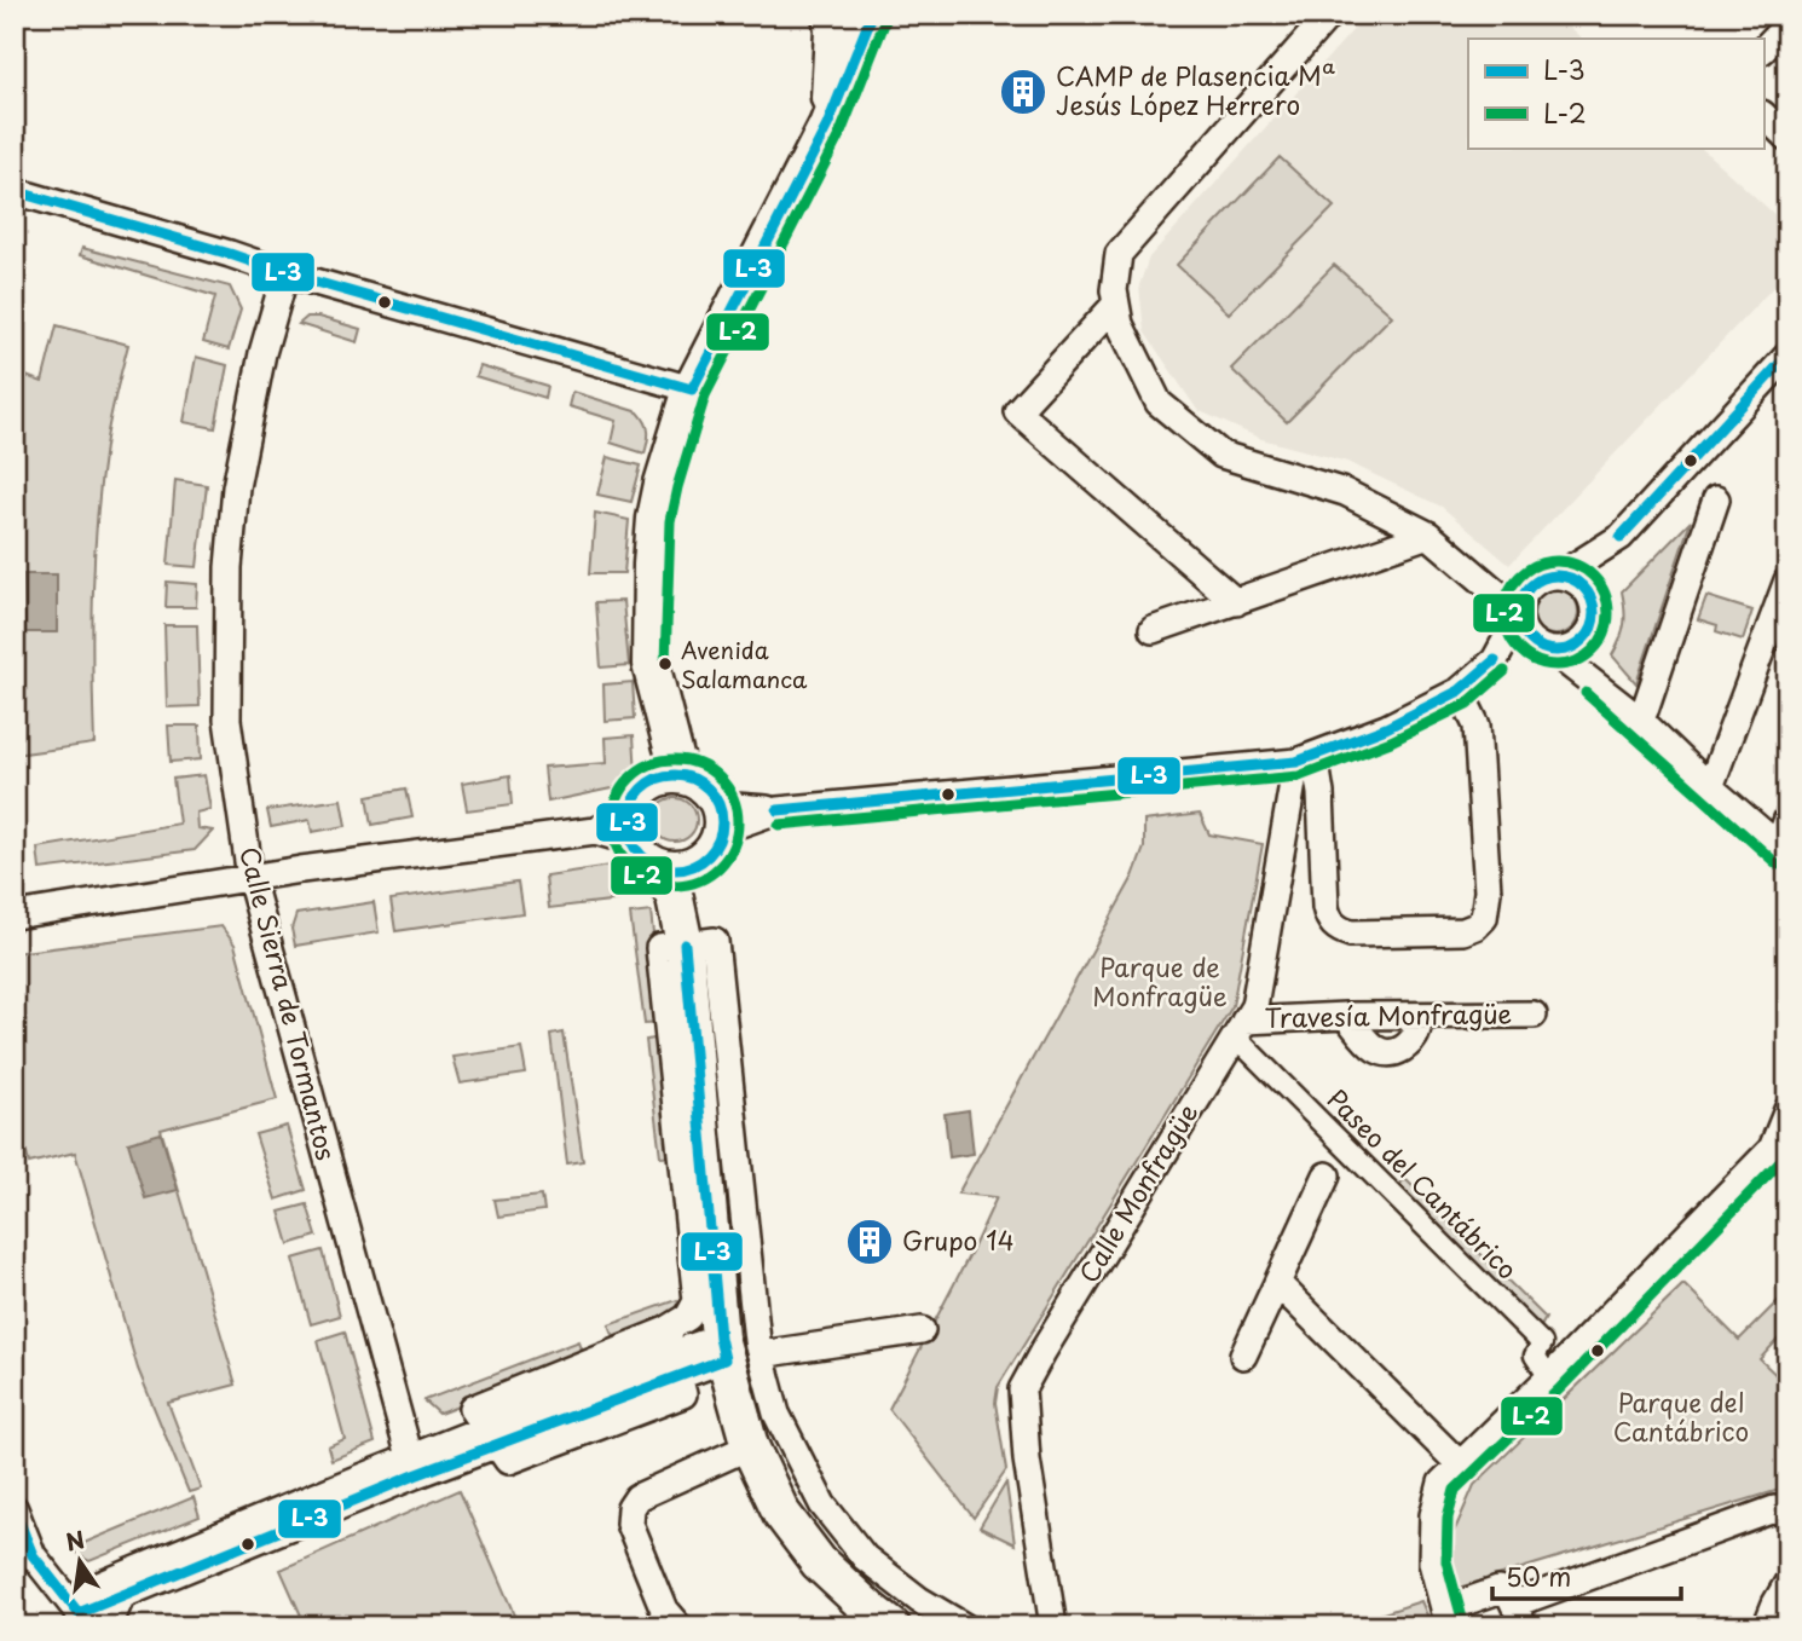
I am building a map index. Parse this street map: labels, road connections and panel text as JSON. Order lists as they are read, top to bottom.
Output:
{
  "streets": {
    "street": [
      "Calle Sierra de Tormantos",
      "Travesía Monfragüe",
      "Paseo del Cantábrico",
      "Calle Monfragüe"
    ]
  },
  "crossings": [
    ["Travesía Monfragüe", "Paseo del Cantábrico"],
    ["Travesía Monfragüe", "Calle Monfragüe"],
    ["Paseo del Cantábrico", "Calle Monfragüe"]
  ],
  "parks": ["Parque de Monfragüe", "Parque del Cantábrico"],
  "places": {
    "building": ["CAMP de Plasencia Mª Jesús López Herrero", "Grupo 14"],
    "other": ["Avenida Salamanca"]
  },
  "lines": ["transit line L-3", "transit line L-2"],
  "legend": ["L-3", "L-2"],
  "scale_bar": "50 m",
  "north": "top"
}
